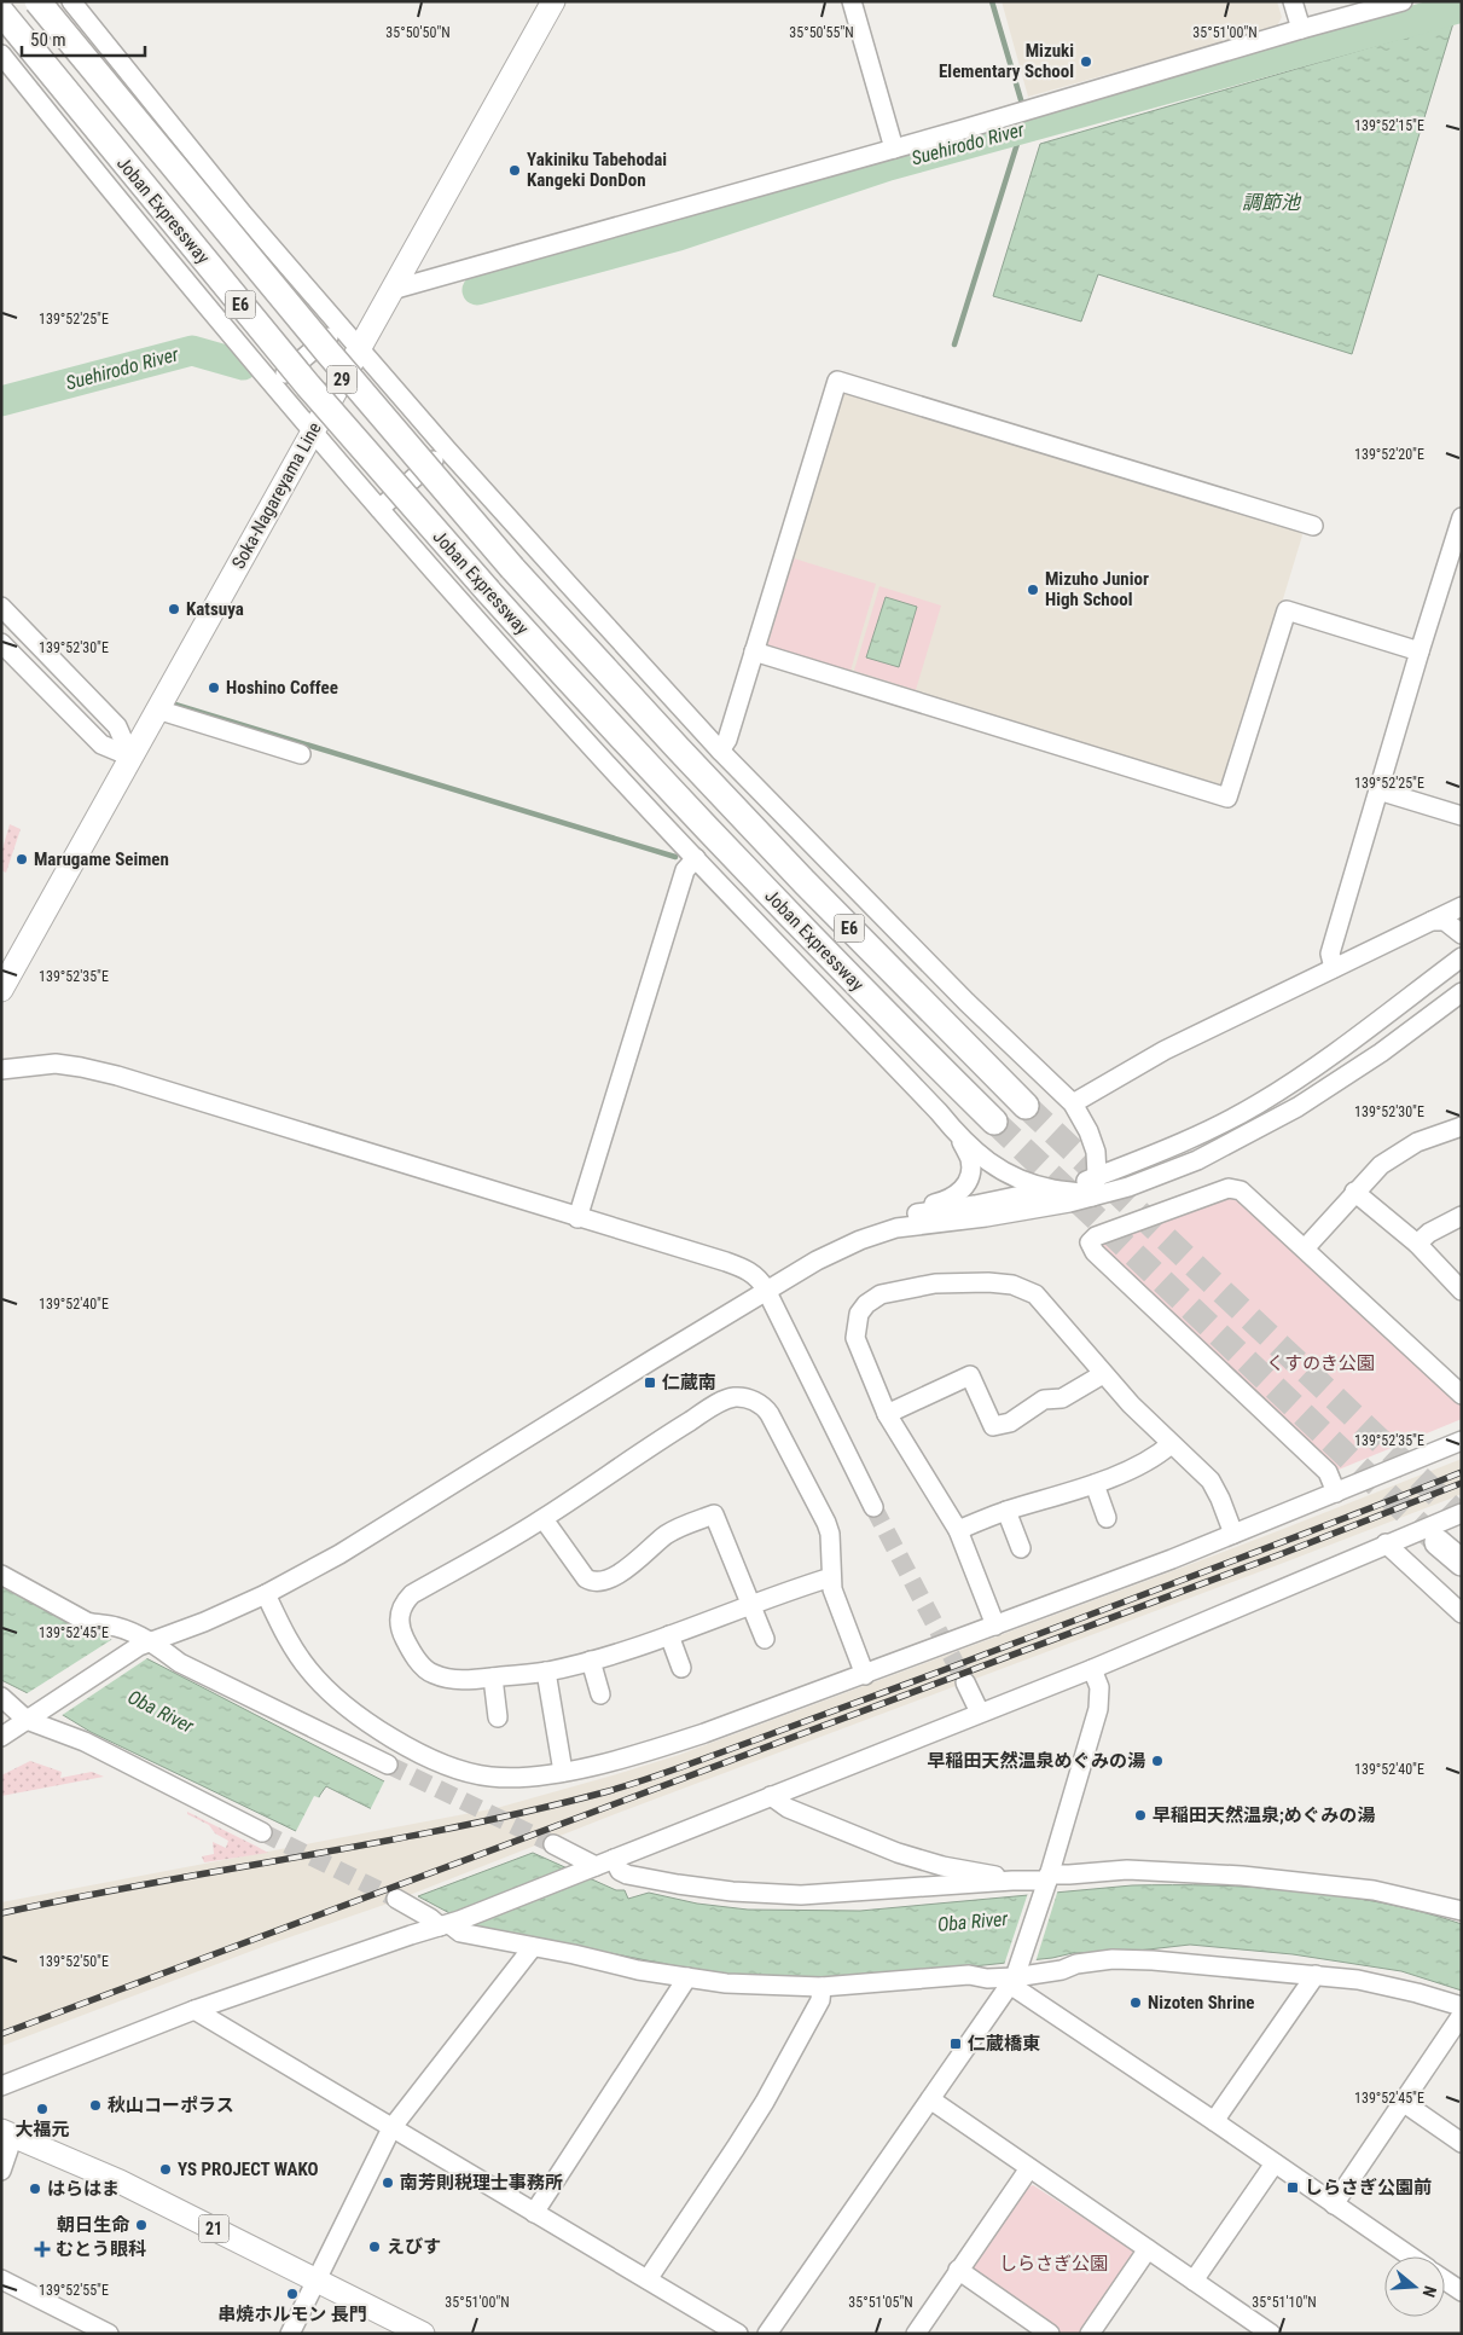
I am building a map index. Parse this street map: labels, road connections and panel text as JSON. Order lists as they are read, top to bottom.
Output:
{
  "streets": {
    "highway": ["Joban Expressway", "E6"],
    "main road": ["29", "Soka-Nagareyama Line", "21"]
  },
  "water": ["Suehirodo River", "調節池", "Oba River"],
  "parks": ["くすのき公園", "しらさぎ公園"],
  "places": {
    "other": [
      "Mizuki Elementary School",
      "Yakiniku Tabehodai Kangeki DonDon",
      "Mizuho Junior High School",
      "Katsuya",
      "Hoshino Coffee",
      "Marugame Seimen",
      "早稲田天然温泉めぐみの湯",
      "早稲田天然温泉;めぐみの湯",
      "Nizoten Shrine",
      "秋山コーポラス",
      "大福元",
      "YS PROJECT WAKO",
      "南芳則税理士事務所",
      "はらはま",
      "朝日生命",
      "えびす",
      "串焼ホルモン 長門"
    ],
    "transit": ["仁蔵南", "仁蔵橋東", "しらさぎ公園前"],
    "health": ["むとう眼科"]
  },
  "scale_bar": "50 m",
  "north": "right",
  "coordinates": [
    "35°50'50\"N",
    "35°50'55\"N",
    "35°51'00\"N",
    "139°52'15\"E",
    "139°52'25\"E",
    "139°52'20\"E",
    "139°52'30\"E",
    "139°52'35\"E",
    "139°52'40\"E",
    "139°52'45\"E",
    "139°52'50\"E",
    "139°52'55\"E",
    "35°51'05\"N",
    "35°51'10\"N"
  ]
}
